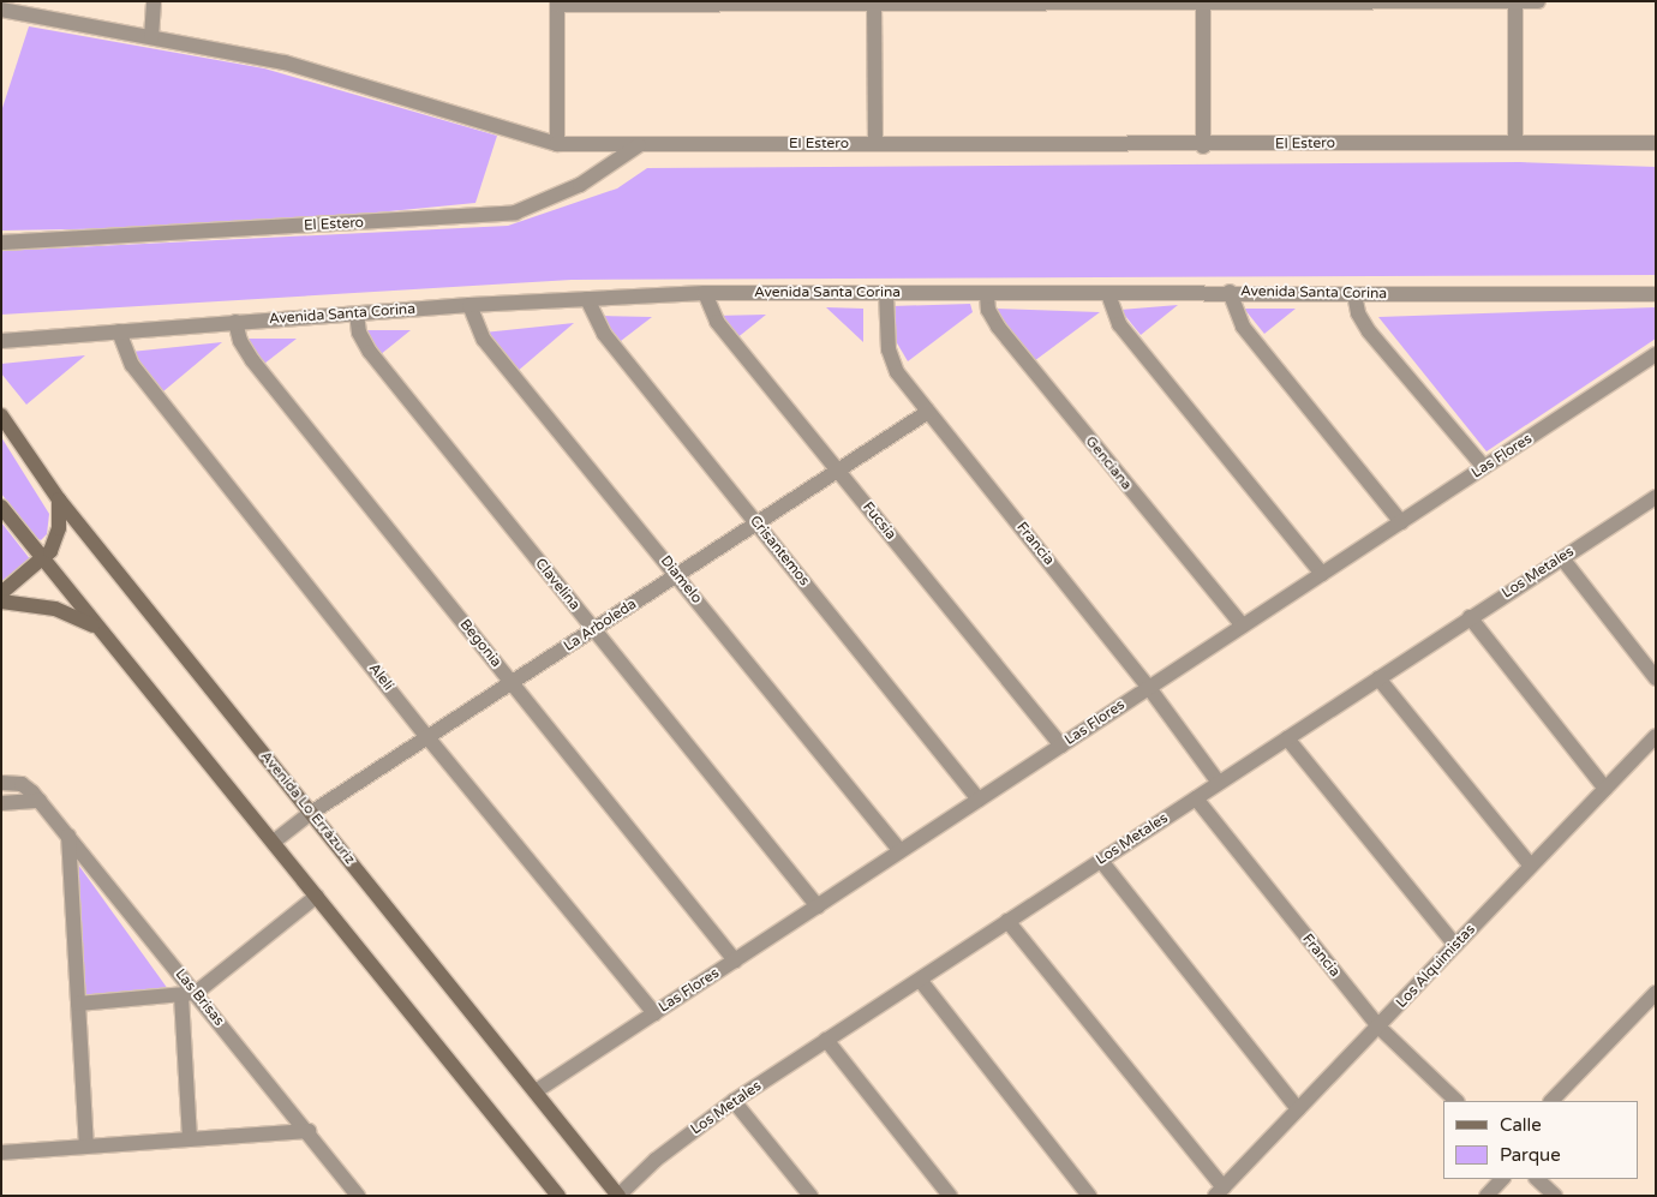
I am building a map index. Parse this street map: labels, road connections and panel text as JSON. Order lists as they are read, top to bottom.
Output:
{
  "streets": {
    "main road": ["Avenida Lo Errázuriz"],
    "street": [
      "El Estero",
      "Avenida Santa Corina",
      "Las Flores",
      "Genciana",
      "Fucsia",
      "Francia",
      "Crisantemos",
      "Los Metales",
      "Diamelo",
      "Clavelina",
      "La Arboleda",
      "Begonia",
      "Alelí",
      "Los Alquimistas",
      "Las Brisas"
    ]
  },
  "crossings": [
    ["Avenida Santa Corina", "Genciana"],
    ["Avenida Santa Corina", "Fucsia"],
    ["Avenida Santa Corina", "Francia"],
    ["Avenida Santa Corina", "Crisantemos"],
    ["Avenida Santa Corina", "Diamelo"],
    ["Avenida Santa Corina", "Clavelina"],
    ["Avenida Santa Corina", "Begonia"],
    ["Avenida Santa Corina", "Alelí"],
    ["Las Flores", "Genciana"],
    ["Las Flores", "Fucsia"],
    ["Las Flores", "Francia"],
    ["Las Flores", "Crisantemos"],
    ["Las Flores", "Diamelo"],
    ["Las Flores", "Clavelina"],
    ["Las Flores", "Begonia"],
    ["Las Flores", "Alelí"],
    ["Las Flores", "Avenida Lo Errázuriz"],
    ["Fucsia", "La Arboleda"],
    ["Francia", "Los Metales"],
    ["Francia", "La Arboleda"],
    ["Francia", "Los Alquimistas"],
    ["Crisantemos", "La Arboleda"],
    ["Los Metales", "Avenida Lo Errázuriz"],
    ["Diamelo", "La Arboleda"],
    ["Clavelina", "La Arboleda"],
    ["La Arboleda", "Begonia"],
    ["La Arboleda", "Alelí"],
    ["La Arboleda", "Avenida Lo Errázuriz"]
  ],
  "legend": ["Calle", "Parque"]
}
